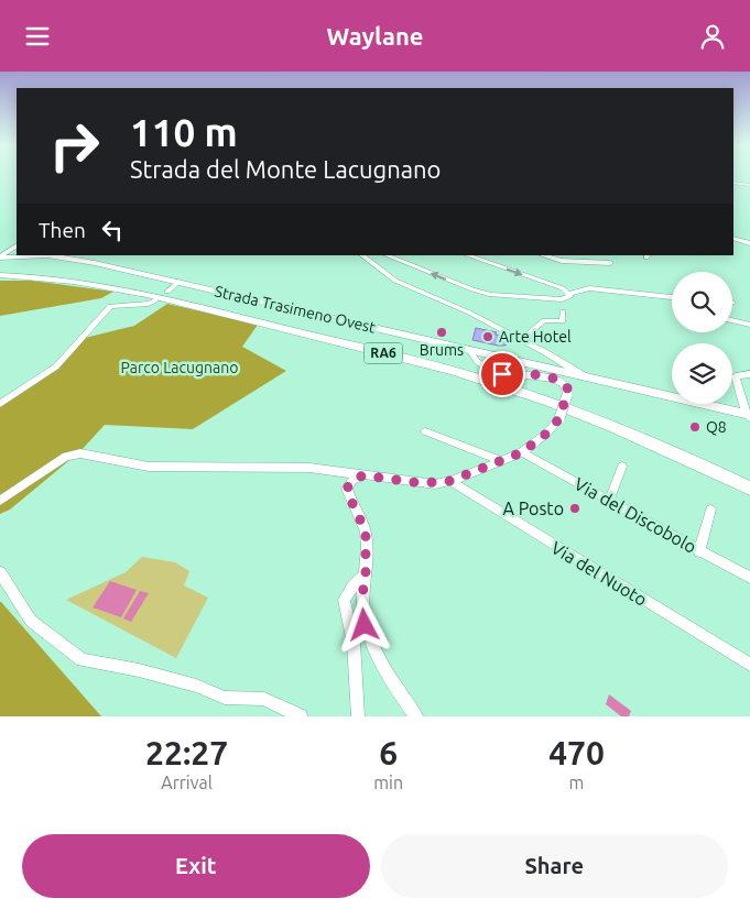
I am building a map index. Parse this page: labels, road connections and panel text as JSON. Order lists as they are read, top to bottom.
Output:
{
  "streets": {
    "highway": ["RA6"],
    "main road": ["Strada Trasimeno Ovest"],
    "street": ["Via del Discobolo", "Via del Nuoto"]
  },
  "parks": ["Parco Lacugnano"],
  "places": [
    "Brums",
    "Arte Hotel",
    "Q8",
    "A Posto"
  ],
  "page": {
    "header": "Waylane",
    "turn": ["110 m", "Strada del Monte Lacugnano"],
    "then": "Then",
    "eta": [
      "22:27",
      "Arrival",
      "6",
      "min",
      "470",
      "m"
    ],
    "buttons": ["Exit", "Share"]
  }
}
